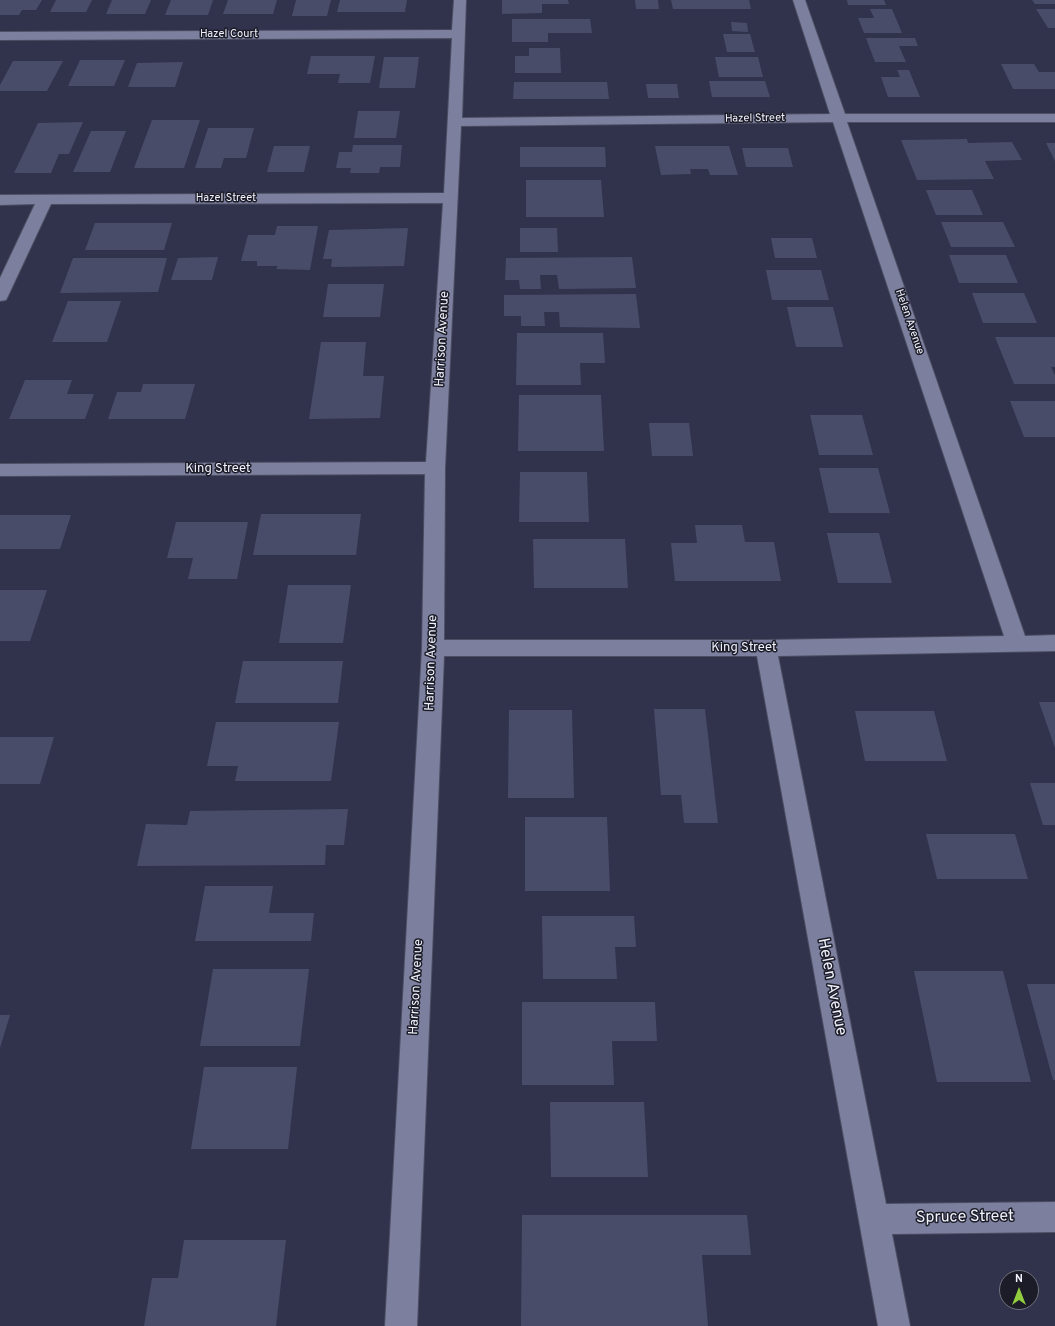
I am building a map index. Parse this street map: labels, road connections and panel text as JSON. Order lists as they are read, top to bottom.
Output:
{
  "streets": {
    "street": [
      "Hazel Court",
      "Hazel Street",
      "Helen Avenue",
      "Harrison Avenue",
      "King Street",
      "Spruce Street"
    ]
  },
  "crossings": [
    ["Hazel Court", "Harrison Avenue"],
    ["Hazel Street", "Helen Avenue"],
    ["Hazel Street", "Harrison Avenue"],
    ["Helen Avenue", "King Street"],
    ["Helen Avenue", "Spruce Street"],
    ["Harrison Avenue", "King Street"]
  ],
  "north": "top"
}
